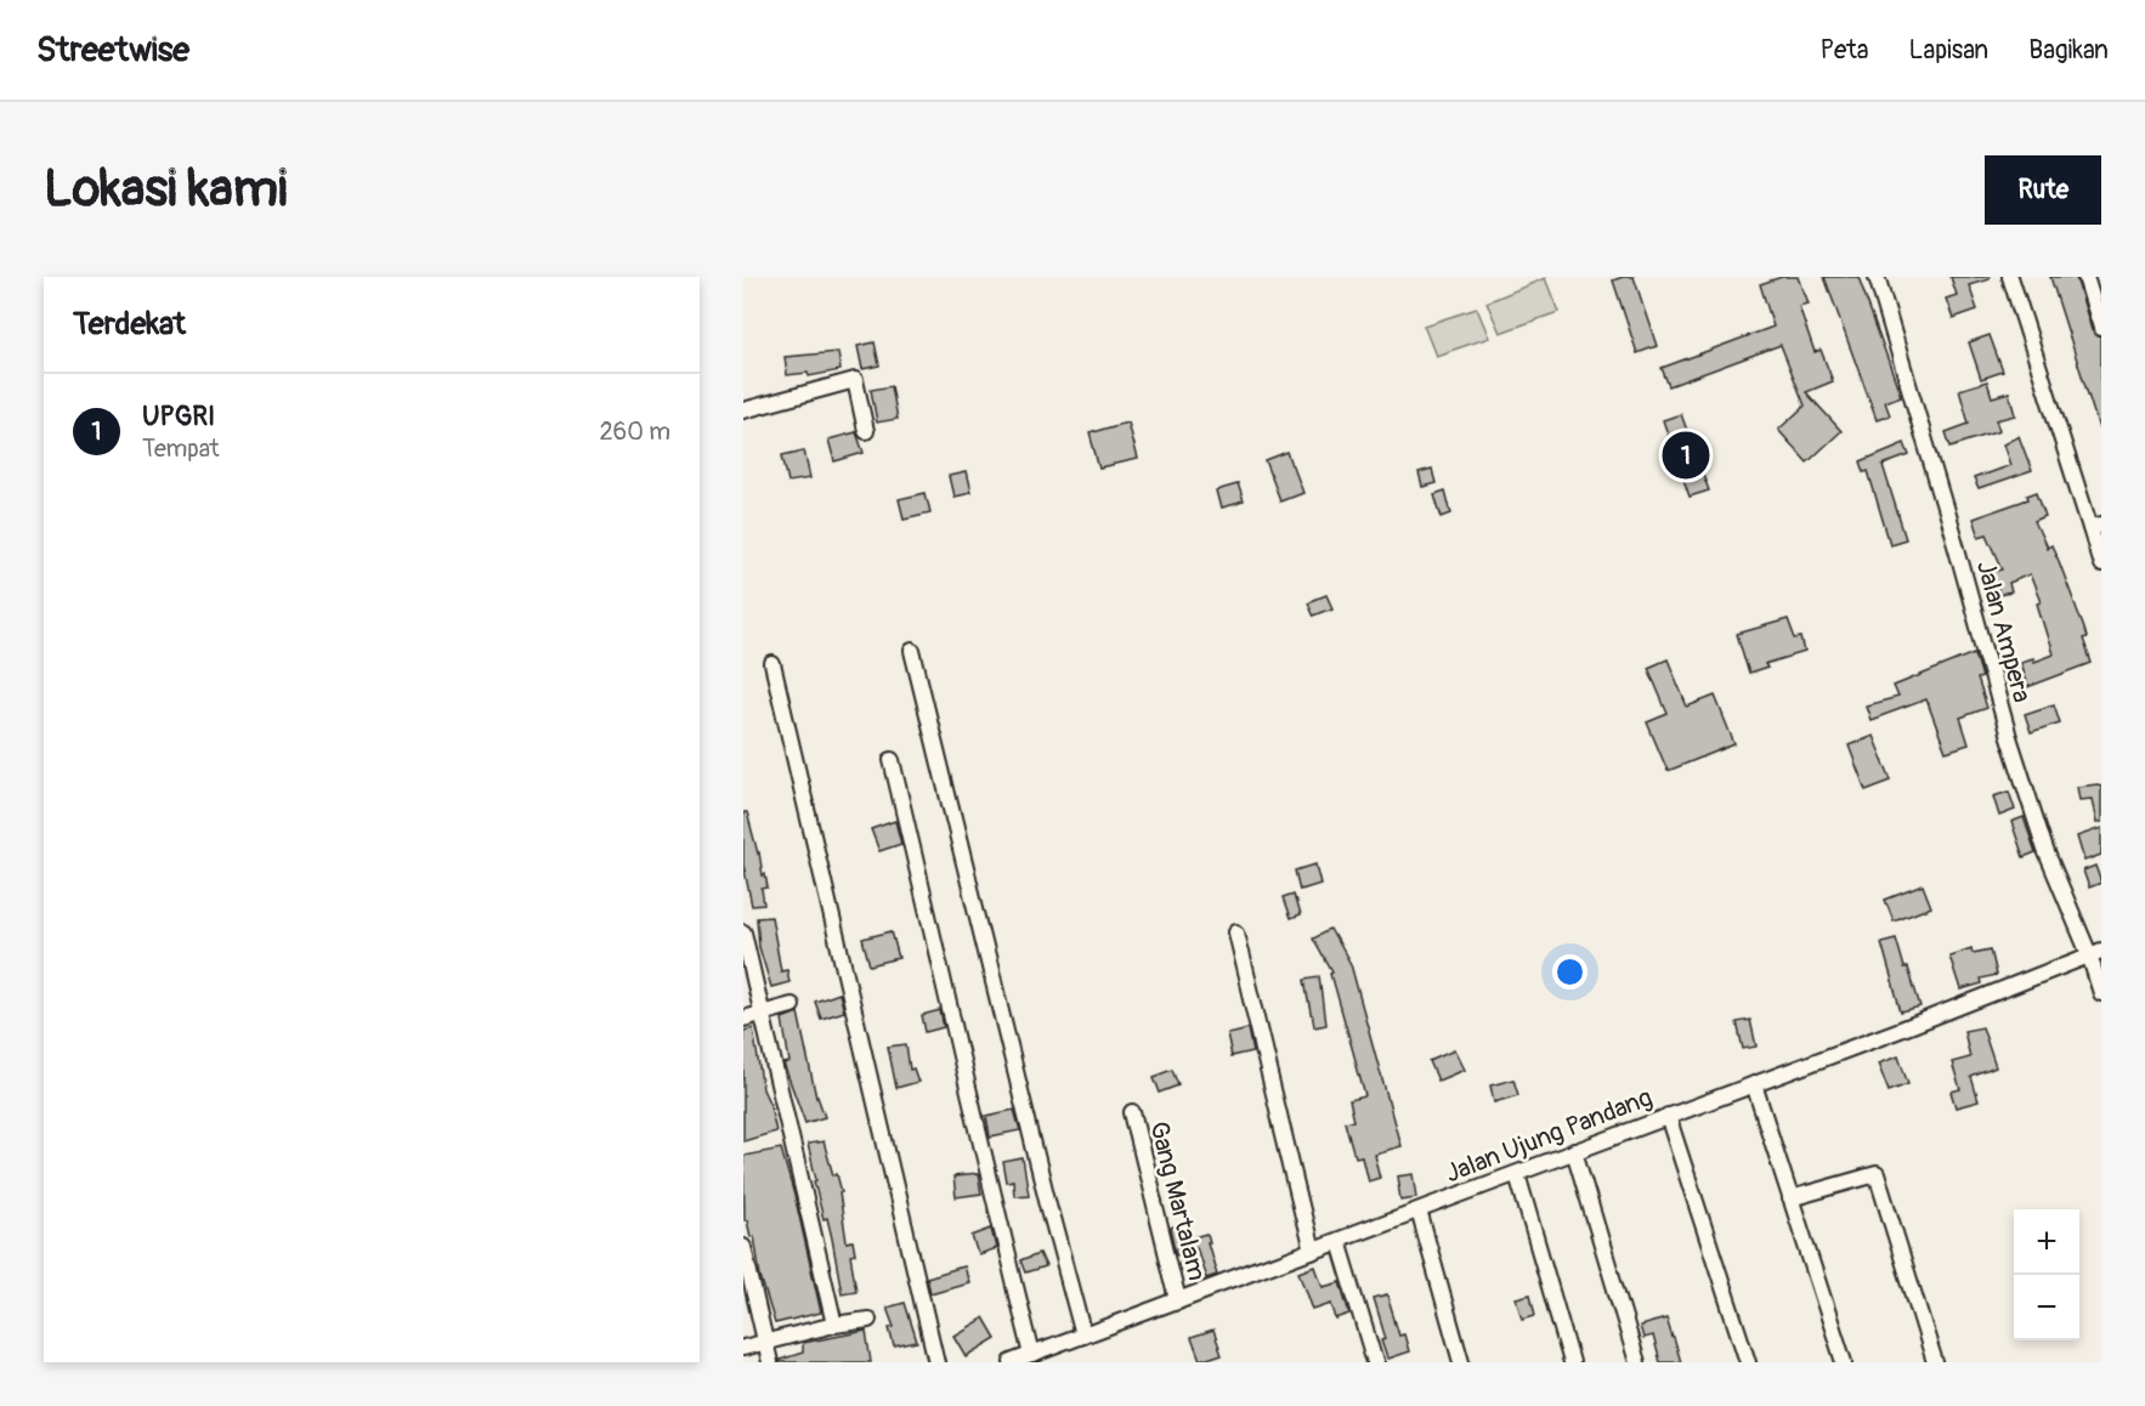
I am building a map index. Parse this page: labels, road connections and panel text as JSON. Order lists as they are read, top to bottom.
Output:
{
  "streets": {
    "street": ["Jalan Ampera", "Jalan Ujung Pandang", "Gang Martalam"]
  },
  "crossings": [
    ["Jalan Ampera", "Jalan Ujung Pandang"],
    ["Jalan Ujung Pandang", "Gang Martalam"]
  ],
  "page": {
    "header": "Streetwise",
    "nav": ["Peta", "Lapisan", "Bagikan"],
    "buttons": "Rute",
    "title": "Lokasi kami",
    "heading": "Terdekat",
    "list": [
      {
        "mark": "1",
        "name": "UPGRI",
        "note": "Tempat",
        "value": "260 m"
      }
    ],
    "pins": "1",
    "map_buttons": ["+", "−"]
  }
}
